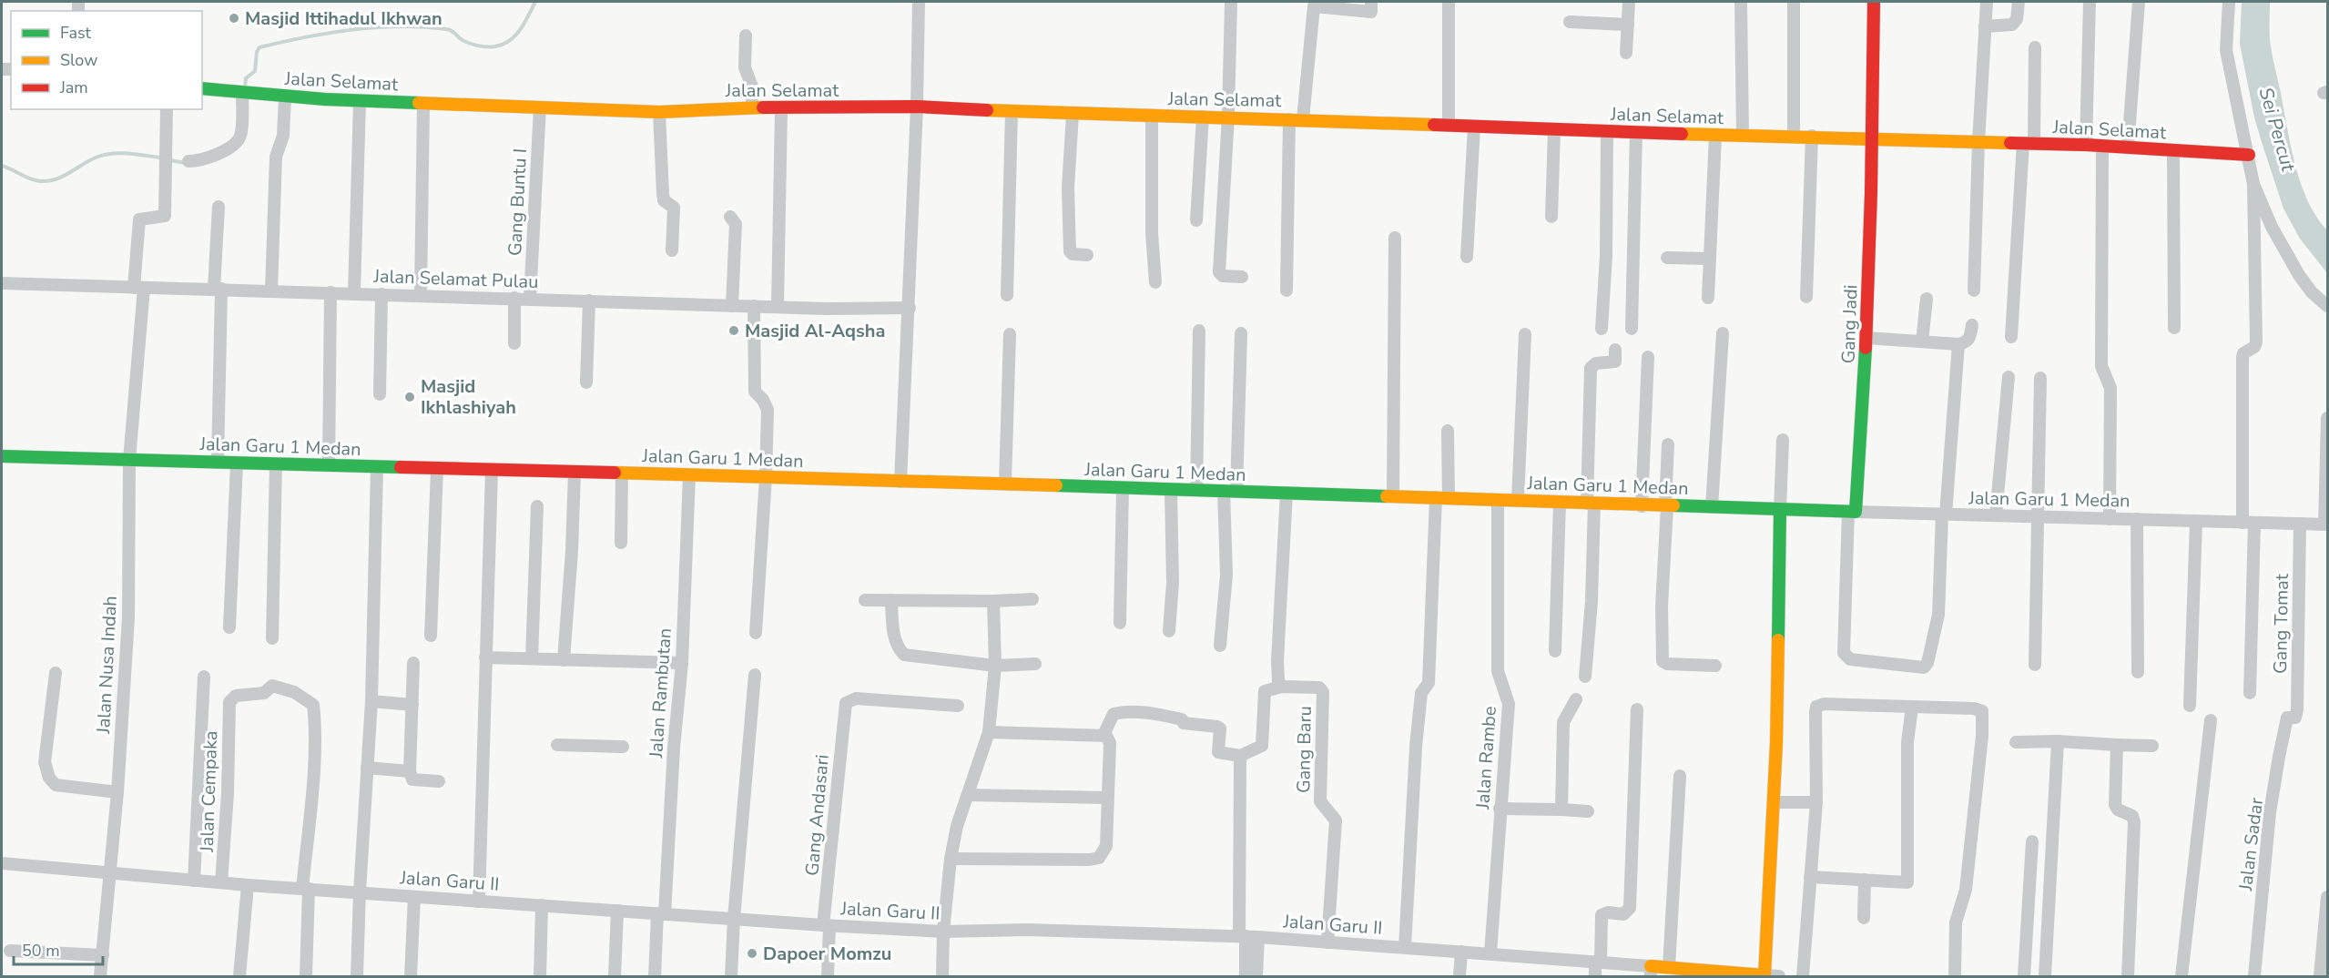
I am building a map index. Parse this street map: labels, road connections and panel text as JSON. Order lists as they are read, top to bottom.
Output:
{
  "streets": {
    "street": [
      "Jalan Selamat",
      "Gang Buntu I",
      "Jalan Selamat Pulau",
      "Gang Jadi",
      "Jalan Garu 1 Medan",
      "Gang Tomat",
      "Jalan Nusa Indah",
      "Jalan Rambutan",
      "Gang Baru",
      "Jalan Rambe",
      "Jalan Cempaka",
      "Gang Andasari",
      "Jalan Sadar",
      "Jalan Garu II"
    ]
  },
  "crossings": [
    ["Jalan Selamat", "Gang Buntu I"],
    ["Jalan Selamat", "Gang Jadi"],
    ["Gang Buntu I", "Jalan Selamat Pulau"],
    ["Jalan Selamat Pulau", "Jalan Nusa Indah"],
    ["Gang Jadi", "Jalan Garu 1 Medan"],
    ["Jalan Garu 1 Medan", "Gang Tomat"],
    ["Jalan Garu 1 Medan", "Jalan Nusa Indah"],
    ["Jalan Garu 1 Medan", "Jalan Rambutan"],
    ["Jalan Garu 1 Medan", "Jalan Rambe"],
    ["Gang Tomat", "Jalan Sadar"],
    ["Jalan Nusa Indah", "Jalan Garu II"],
    ["Jalan Rambutan", "Jalan Garu II"],
    ["Gang Baru", "Jalan Garu II"],
    ["Jalan Rambe", "Jalan Garu II"],
    ["Jalan Cempaka", "Jalan Garu II"],
    ["Gang Andasari", "Jalan Garu II"]
  ],
  "water": ["Sei Percut"],
  "places": [
    "Masjid Ittihadul Ikhwan",
    "Masjid Al-Aqsha",
    "Masjid Ikhlashiyah",
    "Dapoer Momzu"
  ],
  "legend": ["Fast", "Slow", "Jam"],
  "scale_bar": "50 m"
}
